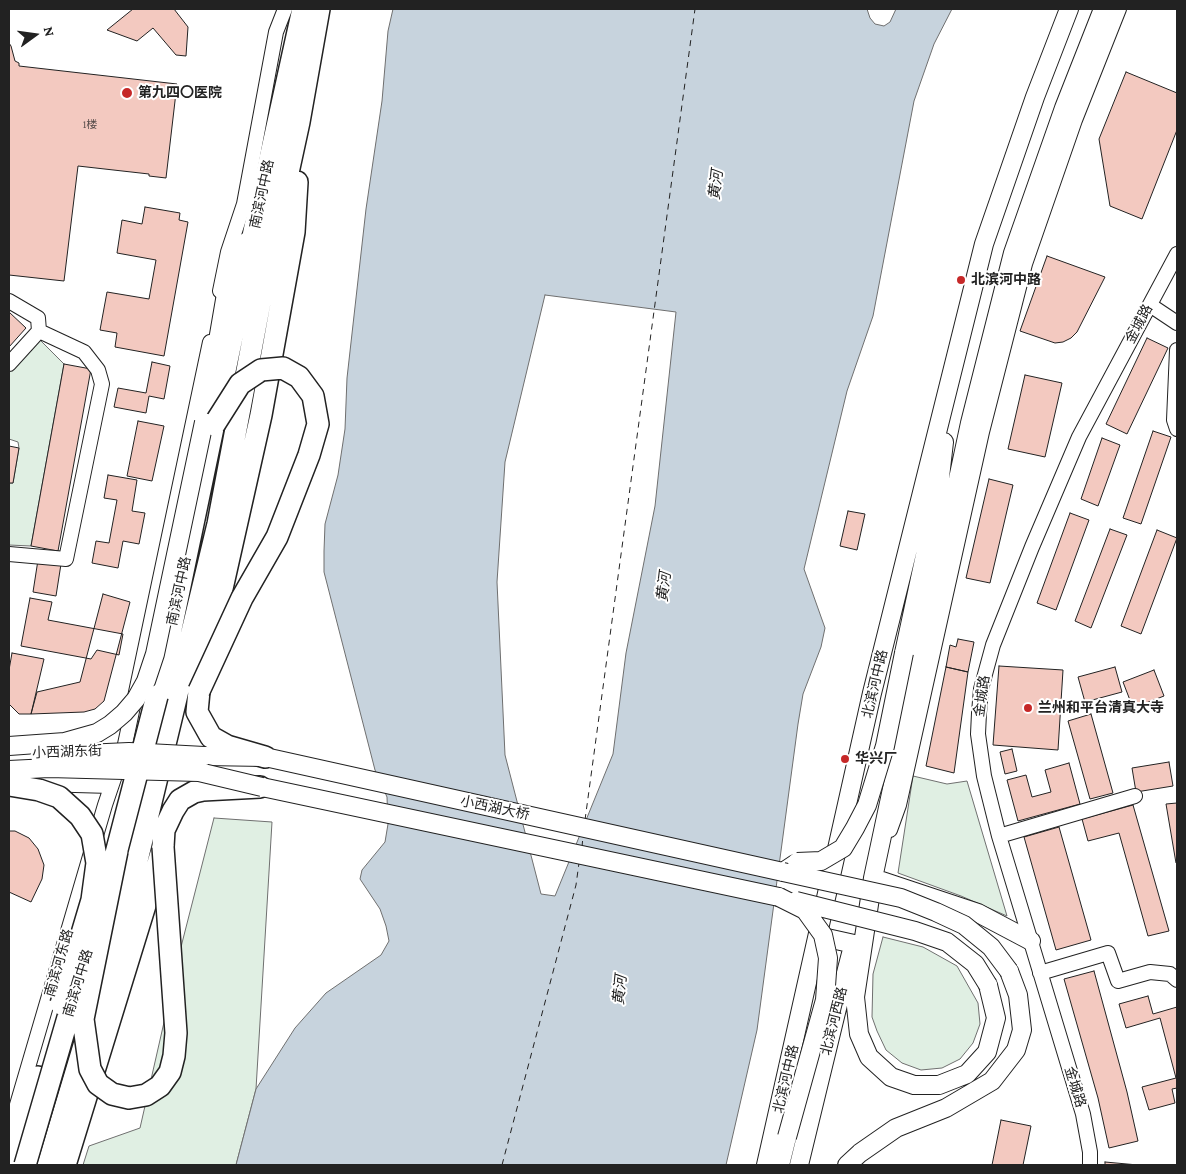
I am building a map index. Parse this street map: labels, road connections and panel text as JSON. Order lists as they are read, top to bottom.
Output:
{
  "streets": {
    "highway": ["南滨河中路"],
    "main road": ["北滨河中路", "小西湖大桥", "北滨河西路"],
    "street": ["金城路", "小西湖东街", "南滨河东路"]
  },
  "crossings": [
    ["南滨河中路", "小西湖东街"],
    ["南滨河中路", "南滨河东路"],
    ["小西湖东街", "小西湖大桥"]
  ],
  "water": ["黄河"],
  "places": [
    "第九四〇医院",
    "北滨河中路",
    "兰州和平台清真大寺",
    "华兴厂"
  ],
  "house_numbers": ["1楼"],
  "north": "right"
}
